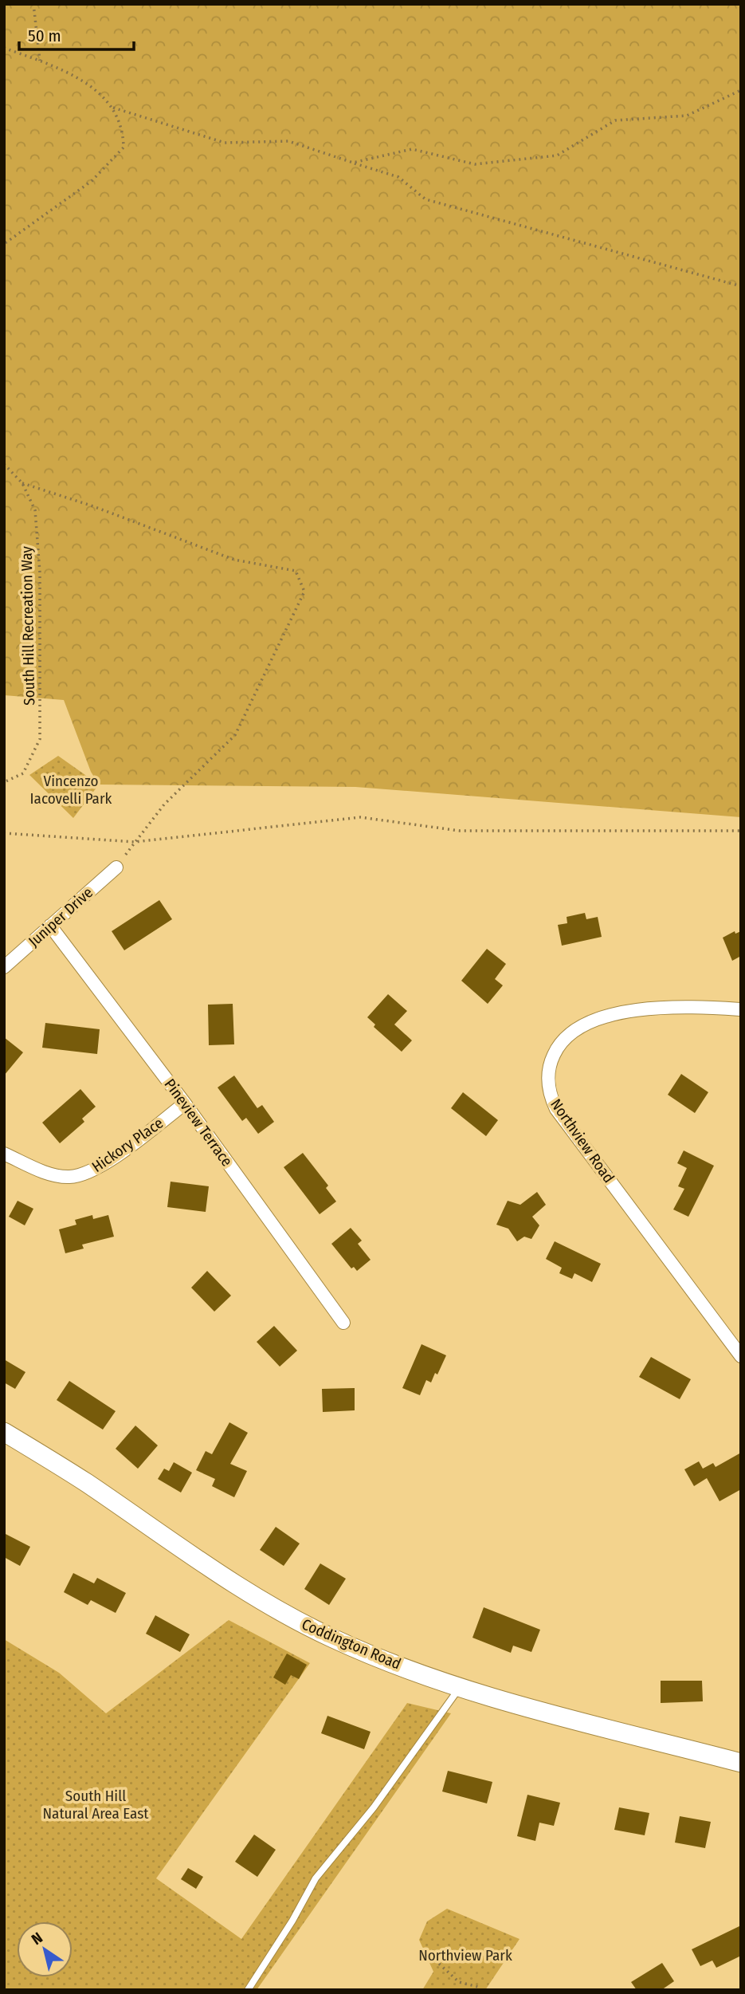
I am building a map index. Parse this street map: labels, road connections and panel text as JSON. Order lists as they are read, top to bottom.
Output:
{
  "streets": {
    "street": [
      "Juniper Drive",
      "Pineview Terrace",
      "Northview Road",
      "Hickory Place",
      "Coddington Road"
    ],
    "path": ["South Hill Recreation Way"]
  },
  "crossings": [
    ["Juniper Drive", "Pineview Terrace"],
    ["Pineview Terrace", "Hickory Place"]
  ],
  "parks": ["Vincenzo Iacovelli Park", "South Hill Natural Area East", "Northview Park"],
  "scale_bar": "50 m",
  "north": "top left"
}
